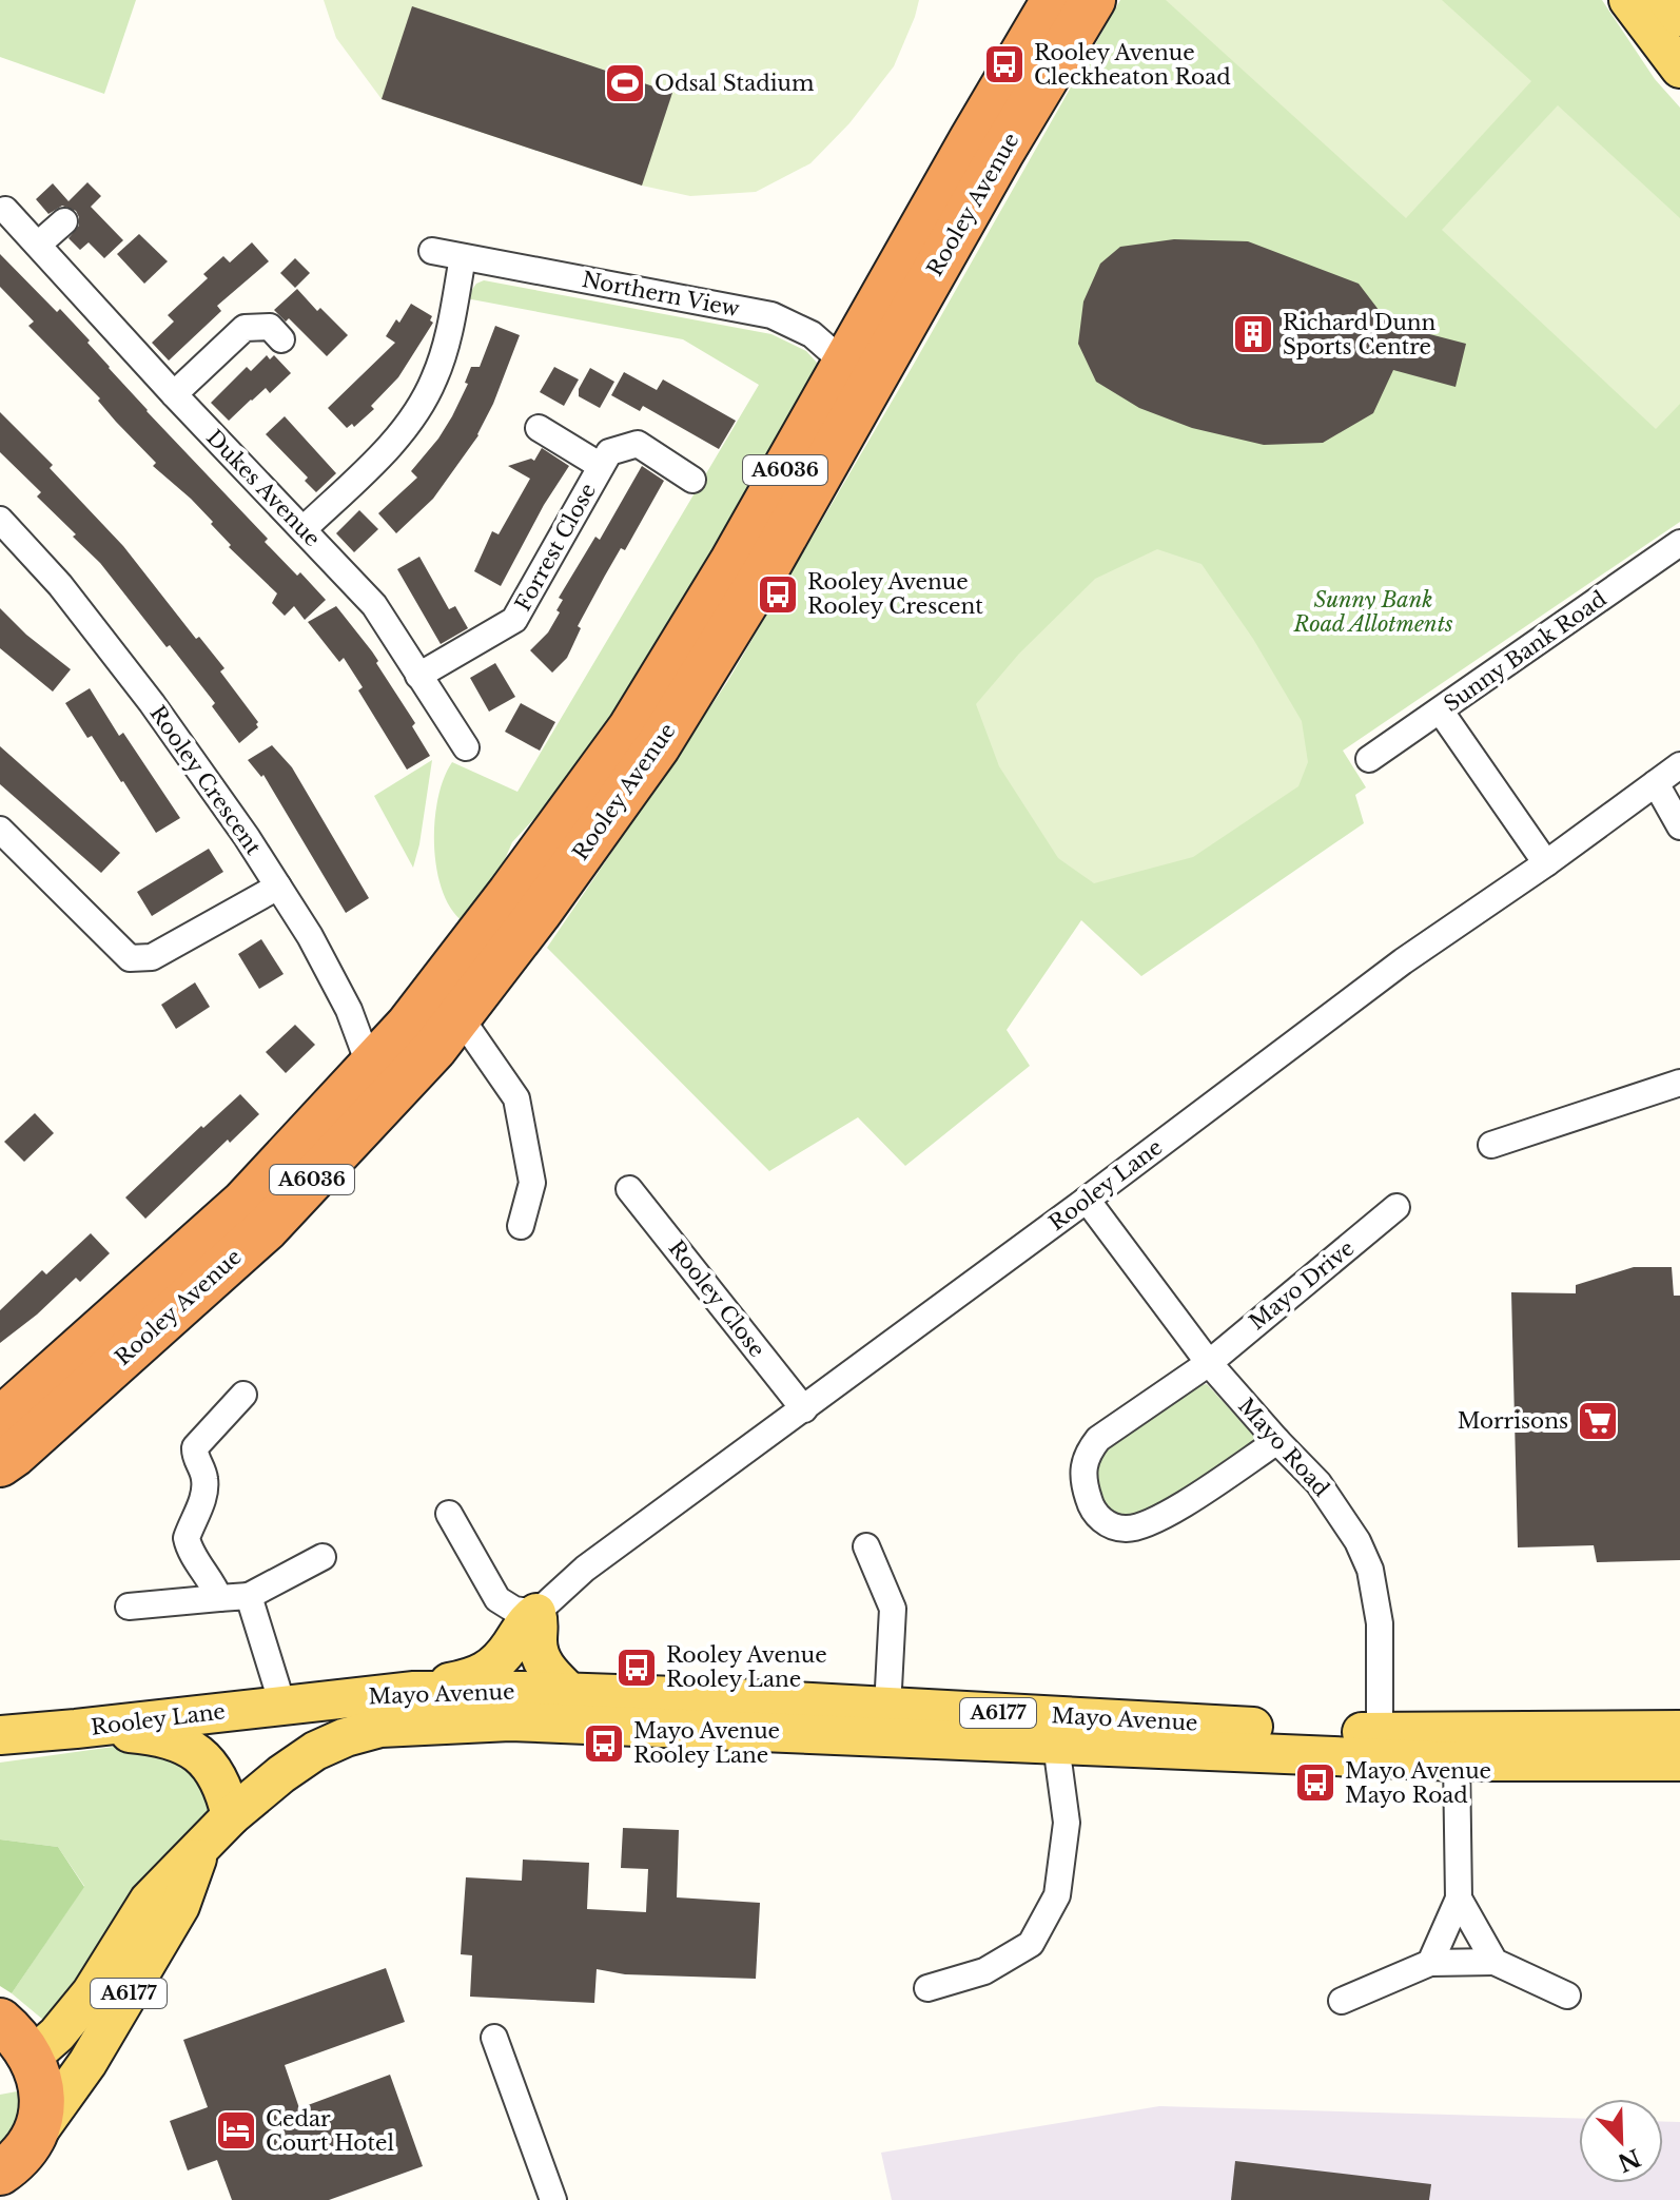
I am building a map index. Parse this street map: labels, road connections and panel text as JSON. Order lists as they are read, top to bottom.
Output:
{
  "streets": {
    "highway": ["Rooley Avenue", "A6036", "A6177"],
    "main road": ["Rooley Lane", "Mayo Avenue"],
    "street": [
      "Northern View",
      "Dukes Avenue",
      "Forrest Close",
      "Sunny Bank Road",
      "Rooley Crescent",
      "Mayo Drive",
      "Rooley Close",
      "Mayo Road"
    ]
  },
  "crossings": [
    ["Rooley Avenue", "Northern View"],
    ["Rooley Avenue", "Rooley Crescent"],
    ["Dukes Avenue", "Forrest Close"],
    ["Rooley Lane", "Rooley Close"],
    ["Rooley Lane", "Mayo Road"],
    ["Rooley Lane", "Mayo Avenue"],
    ["Mayo Drive", "Mayo Road"],
    ["Mayo Road", "Mayo Avenue"],
    ["Mayo Avenue", "A6177"]
  ],
  "parks": ["Sunny Bank Road Allotments"],
  "places": {
    "bus stop": [
      "Rooley Avenue Cleckheaton Road",
      "Rooley Avenue Rooley Crescent",
      "Rooley Avenue Rooley Lane",
      "Mayo Avenue Rooley Lane",
      "Mayo Avenue Mayo Road"
    ],
    "sports": ["Odsal Stadium"],
    "building": ["Richard Dunn Sports Centre"],
    "supermarket": ["Morrisons"],
    "hotel": ["Cedar Court Hotel"]
  },
  "north": "bottom right"
}
